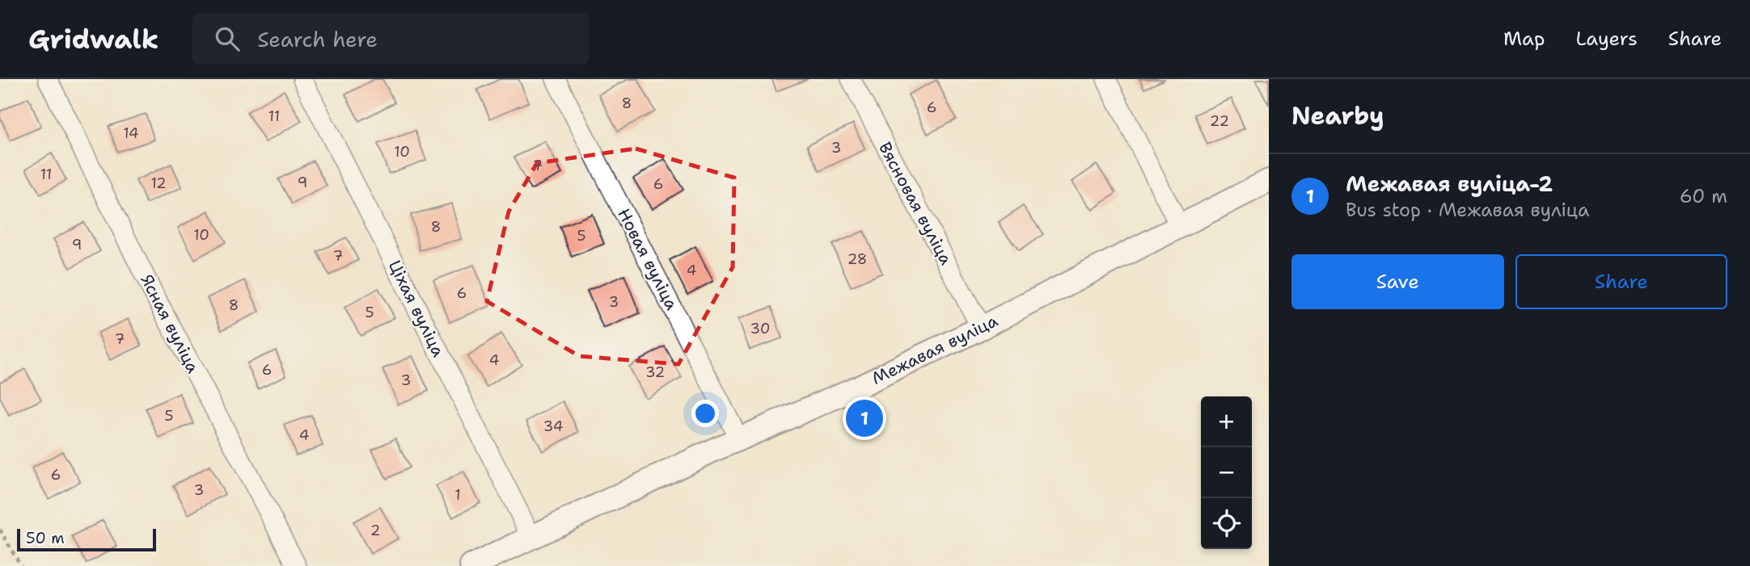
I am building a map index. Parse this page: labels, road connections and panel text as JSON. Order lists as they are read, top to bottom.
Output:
{
  "streets": {
    "street": [
      "Вясновая вуліца",
      "Новая вуліца",
      "Ціхая вуліца",
      "Ясная вуліца",
      "Межавая вуліца"
    ]
  },
  "crossings": [
    ["Вясновая вуліца", "Межавая вуліца"],
    ["Новая вуліца", "Межавая вуліца"],
    ["Ціхая вуліца", "Межавая вуліца"]
  ],
  "house_numbers": [
    "8",
    "6",
    "11",
    "22",
    "14",
    "3",
    "10",
    "7",
    "11",
    "9",
    "12",
    "6",
    "8",
    "10",
    "5",
    "9",
    "7",
    "28",
    "4",
    "6",
    "3",
    "8",
    "5",
    "30",
    "7",
    "4",
    "6",
    "32",
    "3",
    "5",
    "34",
    "4",
    "6",
    "3",
    "1",
    "2"
  ],
  "scale_bar": "50 m",
  "page": {
    "header": "Gridwalk",
    "search": "Search here",
    "nav": ["Map", "Layers", "Share"],
    "heading": "Nearby",
    "list": [
      {
        "mark": "1",
        "name": "Межавая вуліца-2",
        "note": "Bus stop · Межавая вуліца",
        "value": "60 m"
      }
    ],
    "buttons": ["Save", "Share"],
    "map_buttons": ["+", "−"],
    "pins": "1",
    "scale": "50 m"
  }
}
